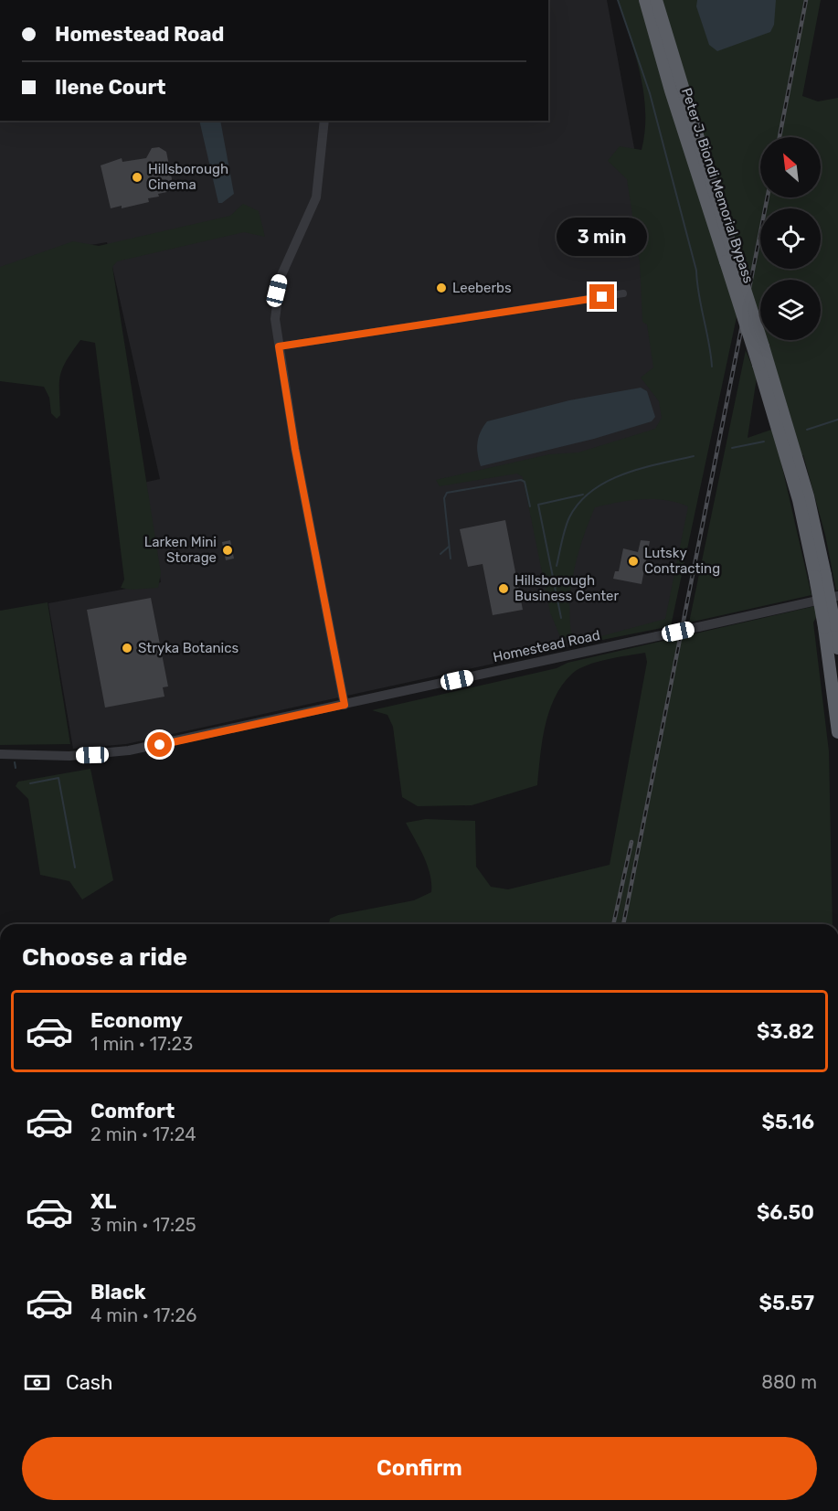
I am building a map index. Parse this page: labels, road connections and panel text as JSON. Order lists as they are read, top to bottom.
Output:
{
  "streets": {
    "highway": ["Peter J. Biondi Memorial Bypass"],
    "street": ["Homestead Road"]
  },
  "places": [
    "Hillsborough Cinema",
    "Leeberbs",
    "Larken Mini Storage",
    "Lutsky Contracting",
    "Hillsborough Business Center",
    "Stryka Botanics"
  ],
  "north": "top left",
  "page": {
    "banner": ["Homestead Road", "Ilene Court"],
    "bubble": "3 min",
    "heading": "Choose a ride",
    "list": [
      {
        "name": "Economy",
        "note": "1 min · 17:23",
        "value": "$3.82"
      },
      {
        "name": "Comfort",
        "note": "2 min · 17:24",
        "value": "$5.16"
      },
      {
        "name": "XL",
        "note": "3 min · 17:25",
        "value": "$6.50"
      },
      {
        "name": "Black",
        "note": "4 min · 17:26",
        "value": "$5.57"
      }
    ],
    "pay": ["Cash", "880 m"],
    "buttons": "Confirm"
  }
}
